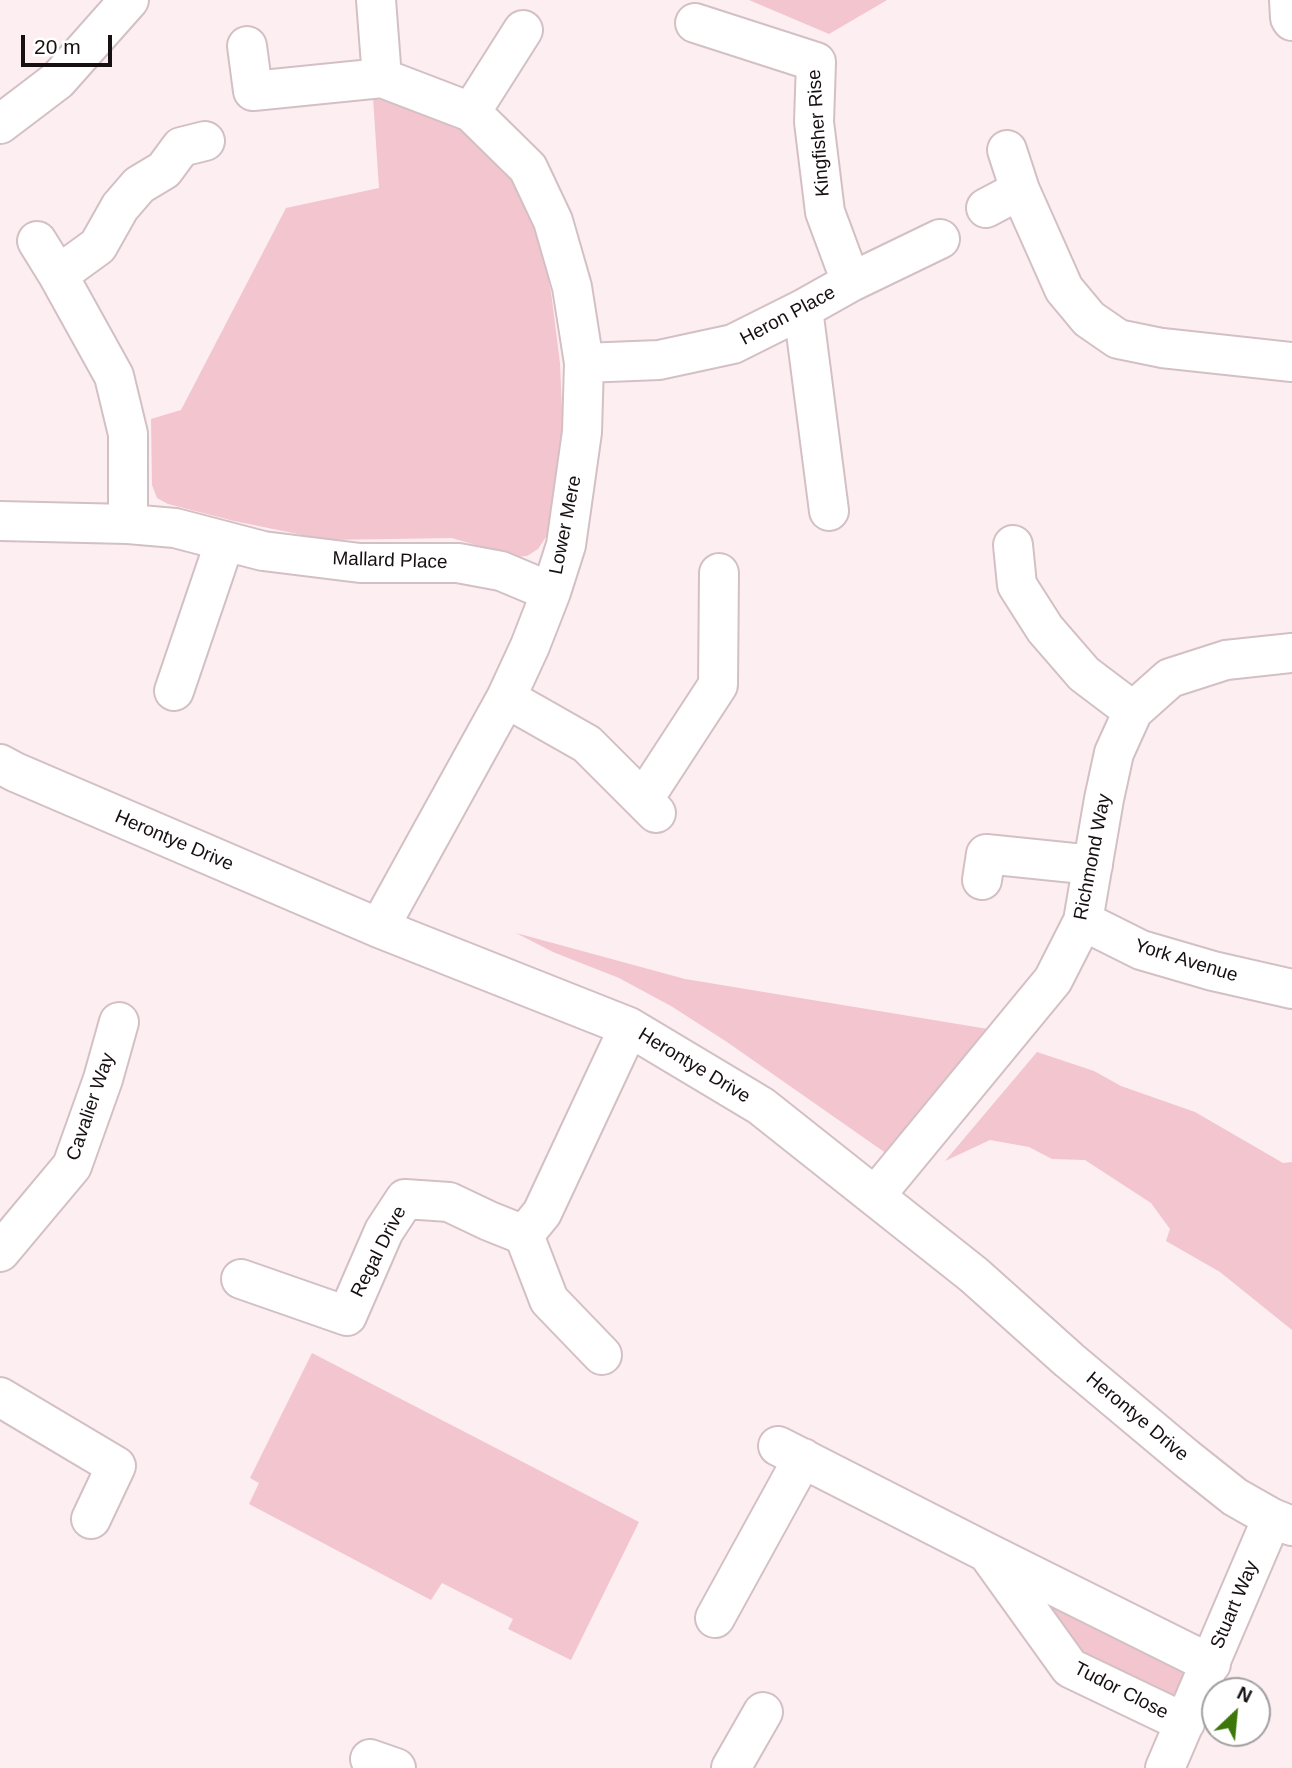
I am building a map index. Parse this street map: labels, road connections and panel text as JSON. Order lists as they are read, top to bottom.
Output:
{
  "streets": {
    "street": [
      "Kingfisher Rise",
      "Heron Place",
      "Lower Mere",
      "Mallard Place",
      "Herontye Drive",
      "Richmond Way",
      "York Avenue",
      "Cavalier Way",
      "Regal Drive",
      "Stuart Way",
      "Tudor Close"
    ]
  },
  "crossings": [
    ["Kingfisher Rise", "Heron Place"],
    ["Heron Place", "Lower Mere"],
    ["Lower Mere", "Mallard Place"],
    ["Lower Mere", "Herontye Drive"],
    ["Herontye Drive", "Richmond Way"],
    ["Herontye Drive", "Stuart Way"],
    ["Richmond Way", "York Avenue"],
    ["Stuart Way", "Tudor Close"]
  ],
  "scale_bar": "20 m",
  "north": "top right"
}
